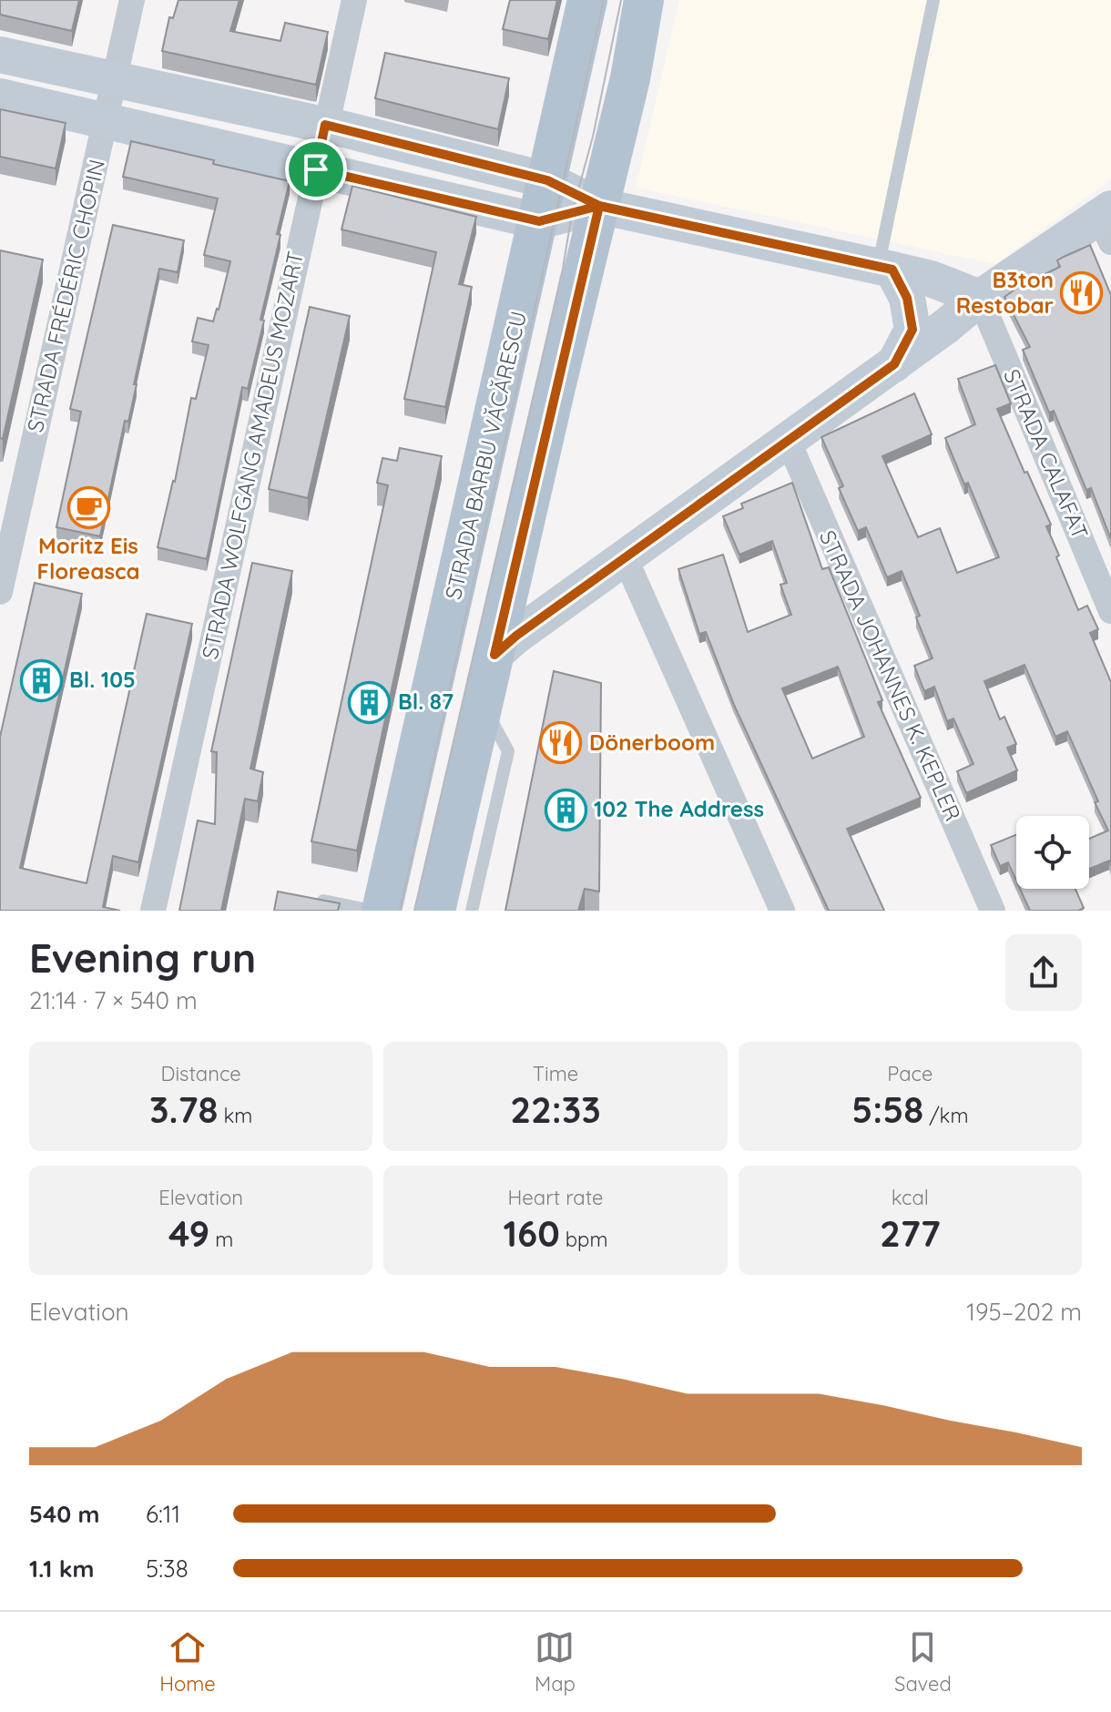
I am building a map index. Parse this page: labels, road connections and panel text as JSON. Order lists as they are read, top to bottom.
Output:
{
  "streets": {
    "main road": ["STRADA BARBU VĂCĂRESCU"],
    "street": [
      "STRADA FRÉDÉRIC CHOPIN",
      "STRADA CALAFAT",
      "STRADA WOLFGANG AMADEUS MOZART",
      "STRADA JOHANNES K. KEPLER"
    ]
  },
  "places": {
    "restaurant": ["B3ton Restobar", "Dönerboom"],
    "cafe": ["Moritz Eis Floreasca"],
    "building": ["Bl. 105", "Bl. 87", "102 The Address"]
  },
  "page": {
    "heading": ["Evening run", "21:14 · 7 × 540 m"],
    "stats": [
      ["Distance", "3.78 km"],
      ["Time", "22:33"],
      ["Pace", "5:58 /km"],
      ["Elevation", "49 m"],
      ["Heart rate", "160 bpm"],
      ["kcal", "277"]
    ],
    "chart": ["Elevation", "195–202 m"],
    "list": [
      {
        "name": "540 m",
        "note": "6:11"
      },
      {
        "name": "1.1 km",
        "note": "5:38"
      }
    ],
    "tabs": ["Home", "Map", "Saved"]
  }
}
